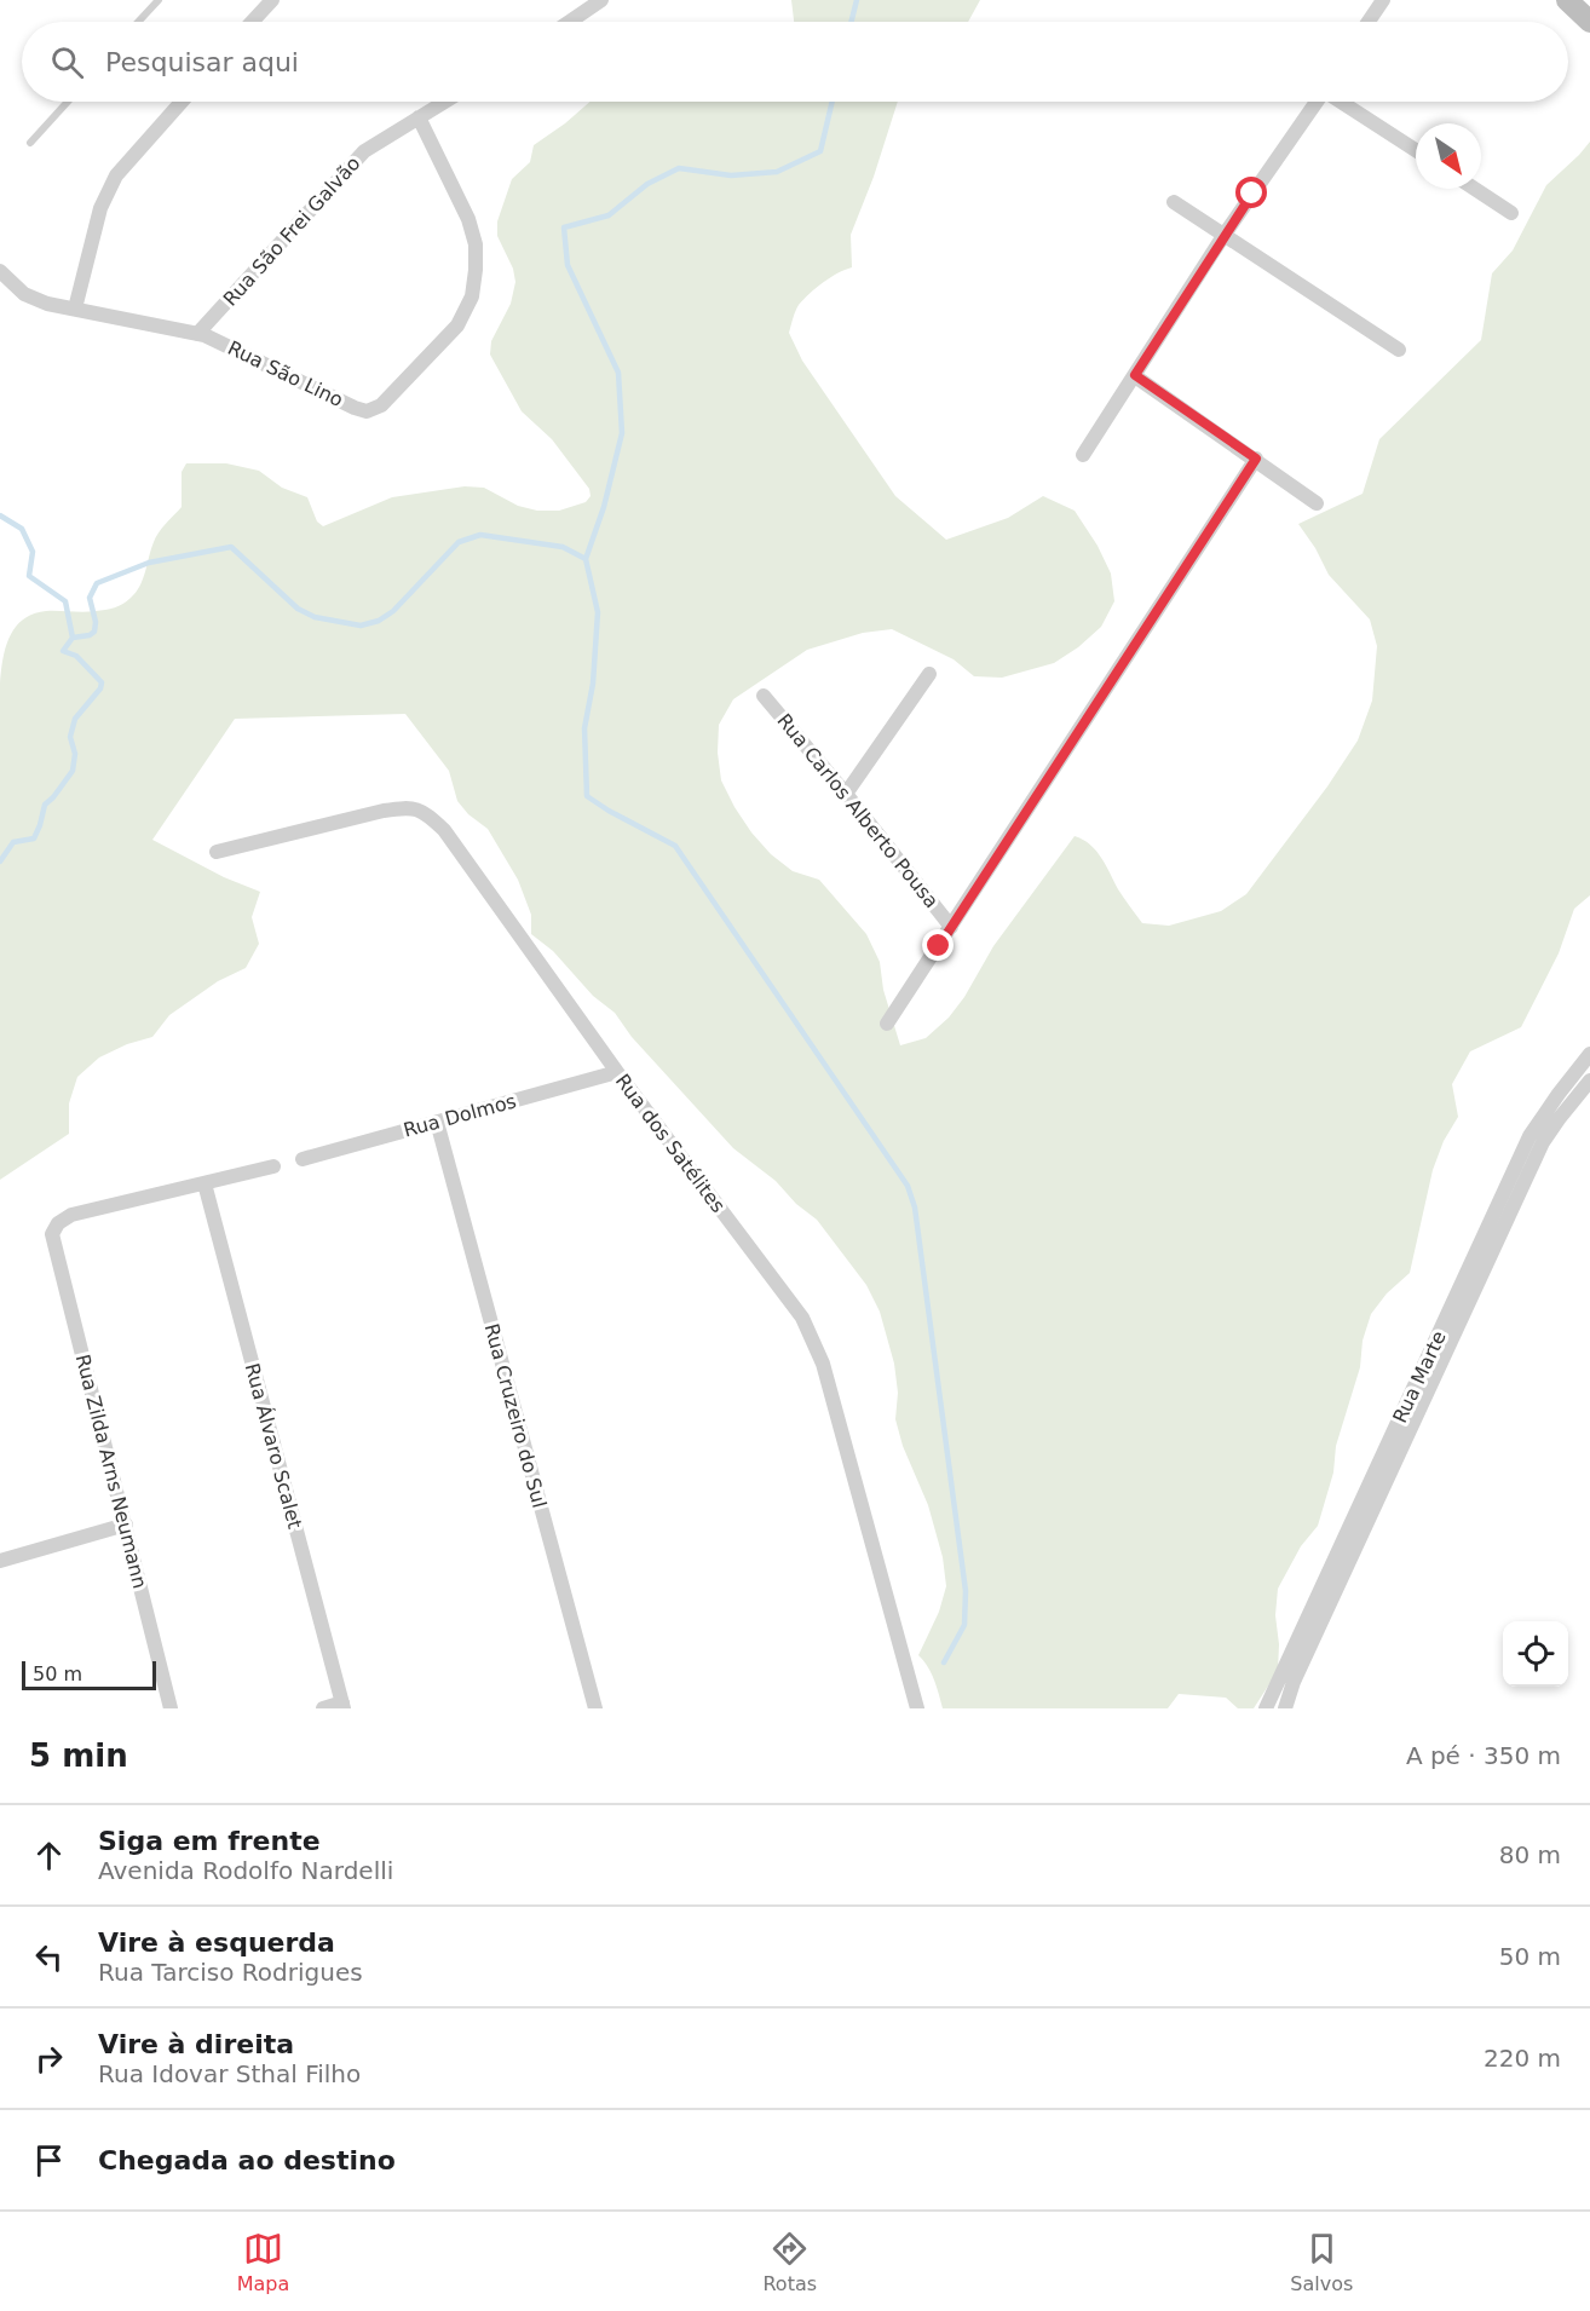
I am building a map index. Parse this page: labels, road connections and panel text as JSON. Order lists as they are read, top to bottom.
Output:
{
  "streets": {
    "street": [
      "Rua São Frei Galvão",
      "Rua São Lino",
      "Rua Carlos Alberto Pousa",
      "Rua Dolmos",
      "Rua dos Satélites",
      "Rua Marte",
      "Rua Cruzeiro do Sul",
      "Rua Álvaro Scalet",
      "Rua Zilda Arns Neumann"
    ]
  },
  "crossings": [
    ["Rua São Frei Galvão", "Rua São Lino"],
    ["Rua Dolmos", "Rua dos Satélites"],
    ["Rua Dolmos", "Rua Cruzeiro do Sul"],
    ["Rua Álvaro Scalet", "Rua Zilda Arns Neumann"]
  ],
  "scale_bar": "50 m",
  "north": "bottom right",
  "page": {
    "search": "Pesquisar aqui",
    "scale": "50 m",
    "heading": ["5 min", "A pé · 350 m"],
    "list": [
      ["Siga em frente", "Avenida Rodolfo Nardelli", "80 m"],
      ["Vire à esquerda", "Rua Tarciso Rodrigues", "50 m"],
      ["Vire à direita", "Rua Idovar Sthal Filho", "220 m"],
      "Chegada ao destino"
    ],
    "nav": ["Mapa", "Rotas", "Salvos"]
  }
}
